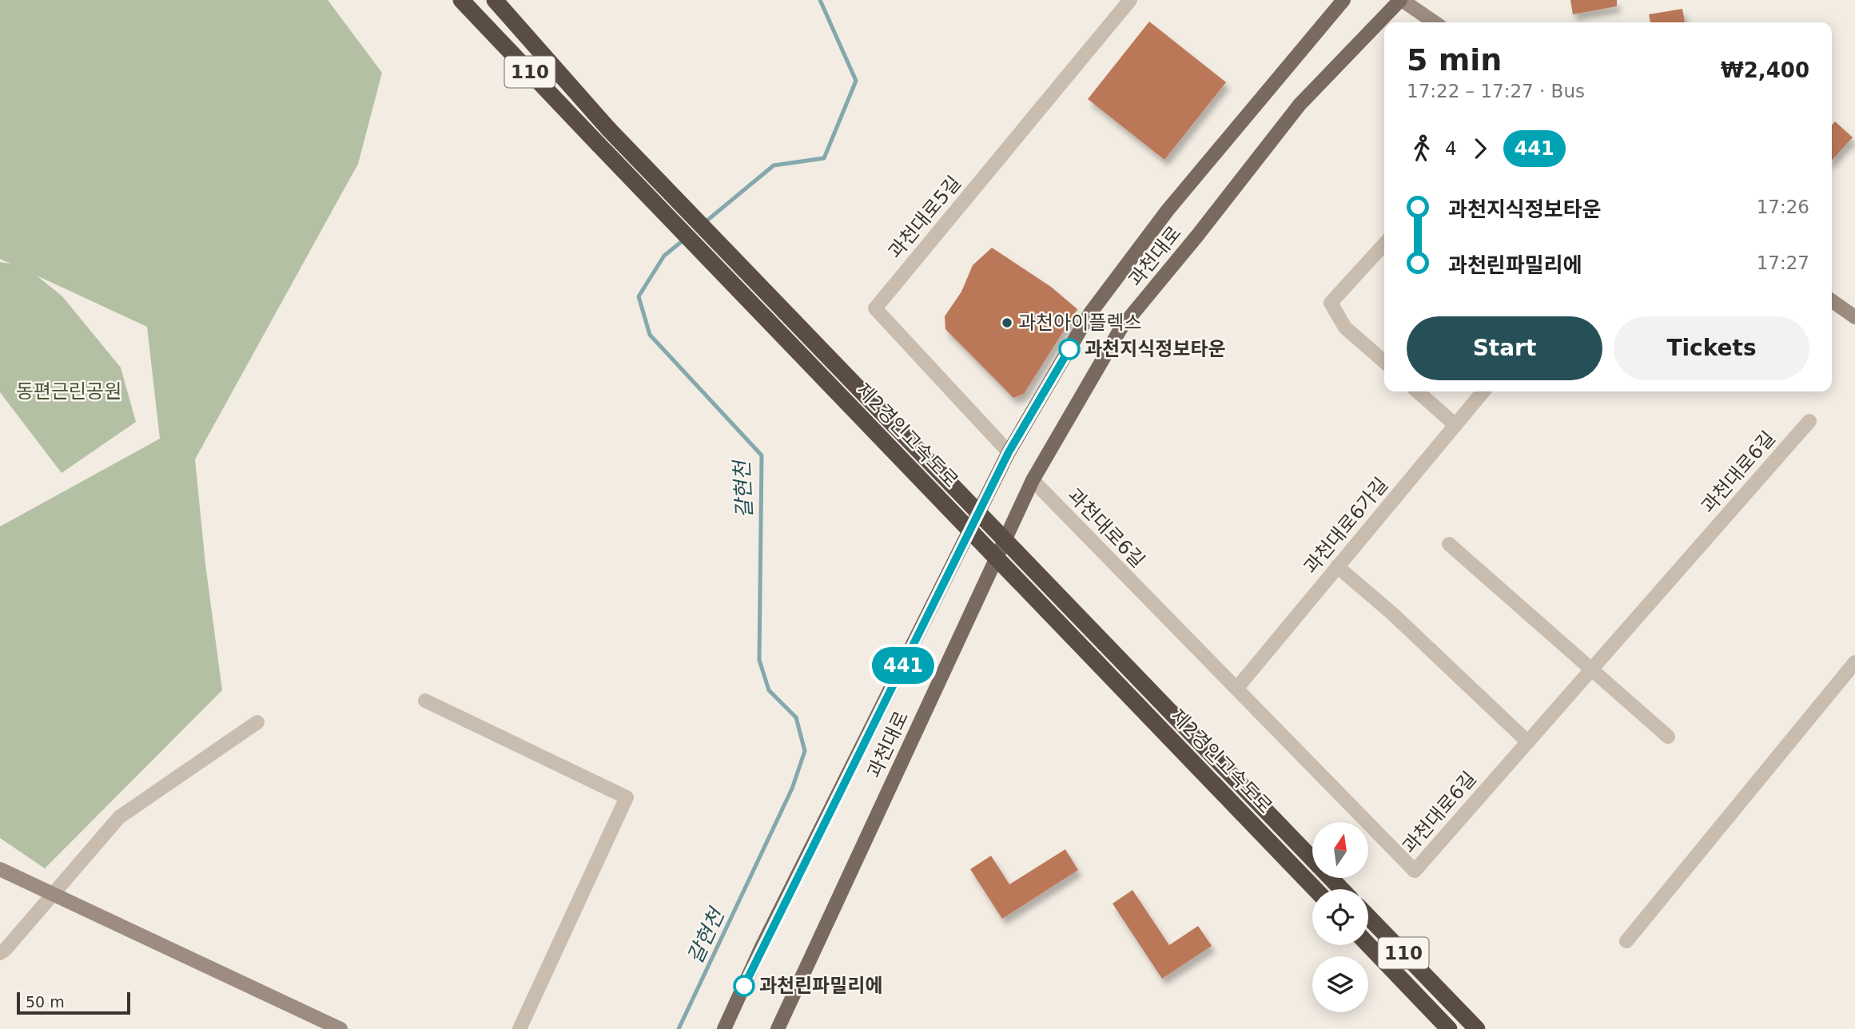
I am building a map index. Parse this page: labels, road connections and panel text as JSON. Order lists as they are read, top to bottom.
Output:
{
  "streets": {
    "highway": ["110", "제2경인고속도로"],
    "main road": ["과천대로"],
    "street": ["과천대로5길", "과천대로6길", "과천대로6가길"]
  },
  "crossings": [
    ["과천대로5길", "과천대로"],
    ["과천대로", "과천대로6길"],
    ["과천대로6길", "과천대로6가길"]
  ],
  "water": ["갈현천"],
  "parks": ["동편근린공원"],
  "places": ["과천아이플렉스", "과천지식정보타운", "과천린파밀리에"],
  "lines": ["bus line 441"],
  "scale_bar": "50 m",
  "north": "top",
  "page": {
    "on_map": "441",
    "heading": ["5 min", "17:22 – 17:27 · Bus", "₩2,400"],
    "legs": ["4", "441"],
    "list": [
      {
        "name": "과천지식정보타운",
        "value": "17:26"
      },
      {
        "name": "과천린파밀리에",
        "value": "17:27"
      }
    ],
    "buttons": ["Start", "Tickets"],
    "scale": "50 m"
  }
}
